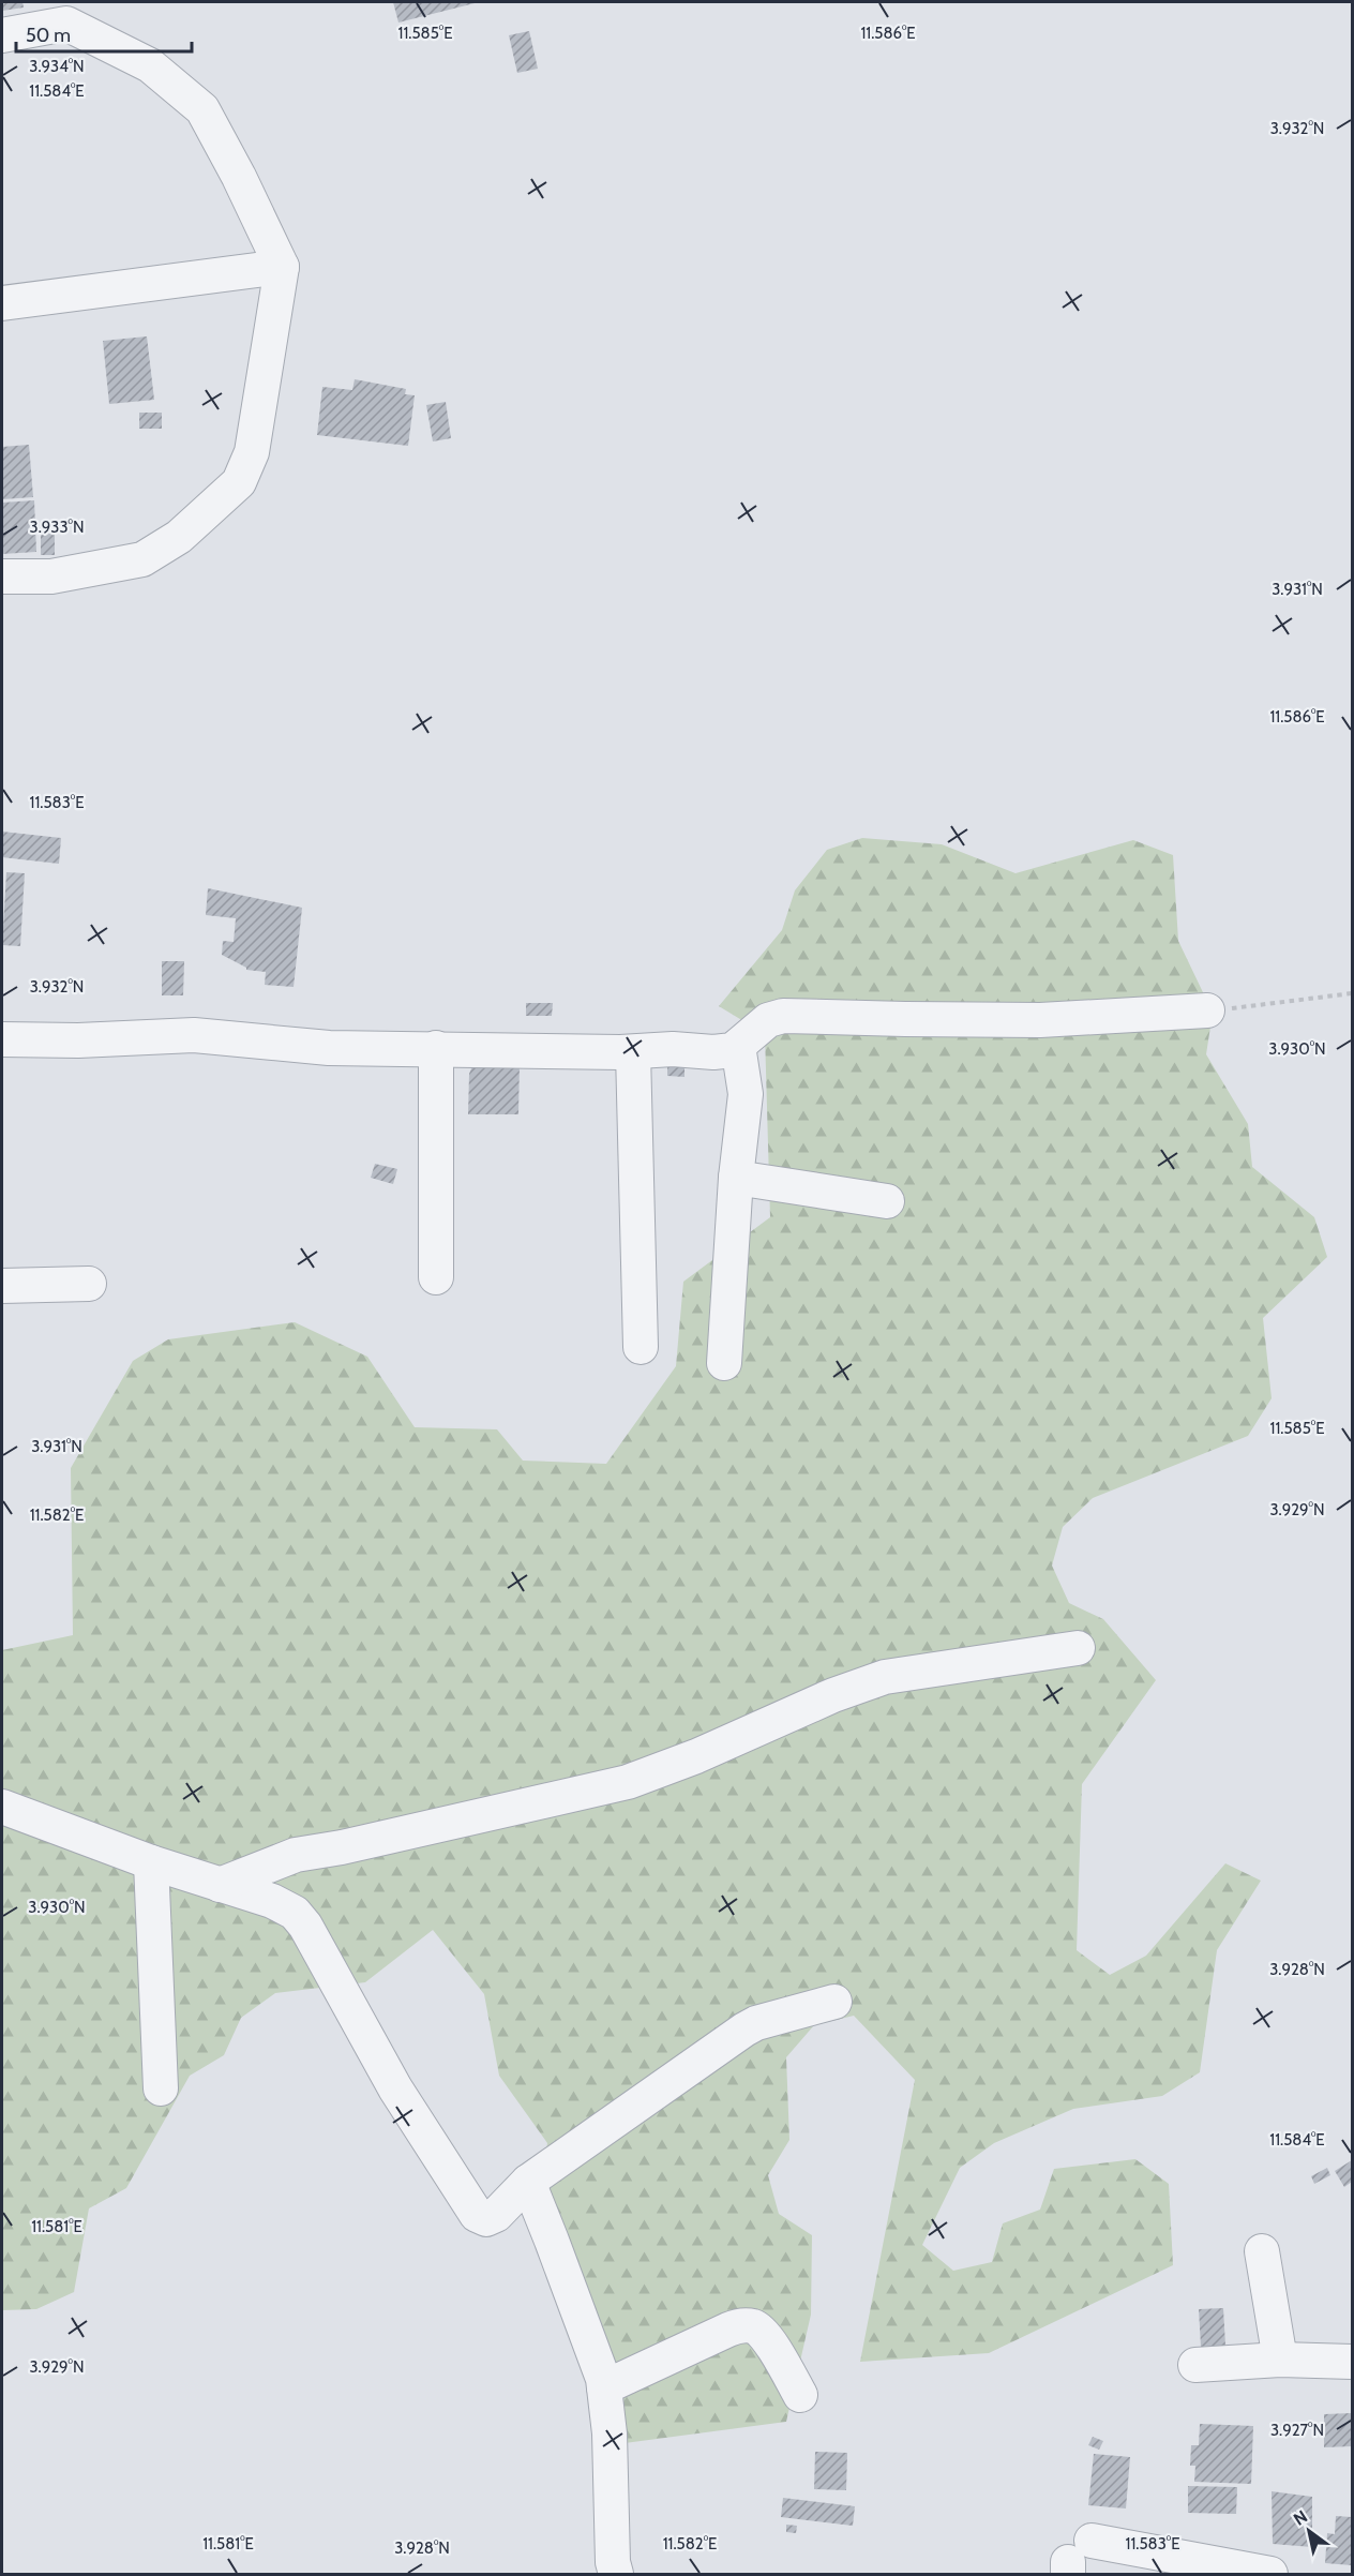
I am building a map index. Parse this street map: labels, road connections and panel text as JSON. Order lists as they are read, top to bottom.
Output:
{
  "scale_bar": "50 m",
  "north": "top left",
  "coordinates": [
    "11.585°E",
    "11.586°E",
    "3.934°N",
    "11.584°E",
    "3.932°N",
    "3.933°N",
    "3.931°N",
    "11.583°E",
    "3.930°N",
    "3.929°N",
    "11.582°E",
    "3.928°N",
    "11.581°E",
    "3.927°N"
  ]
}
